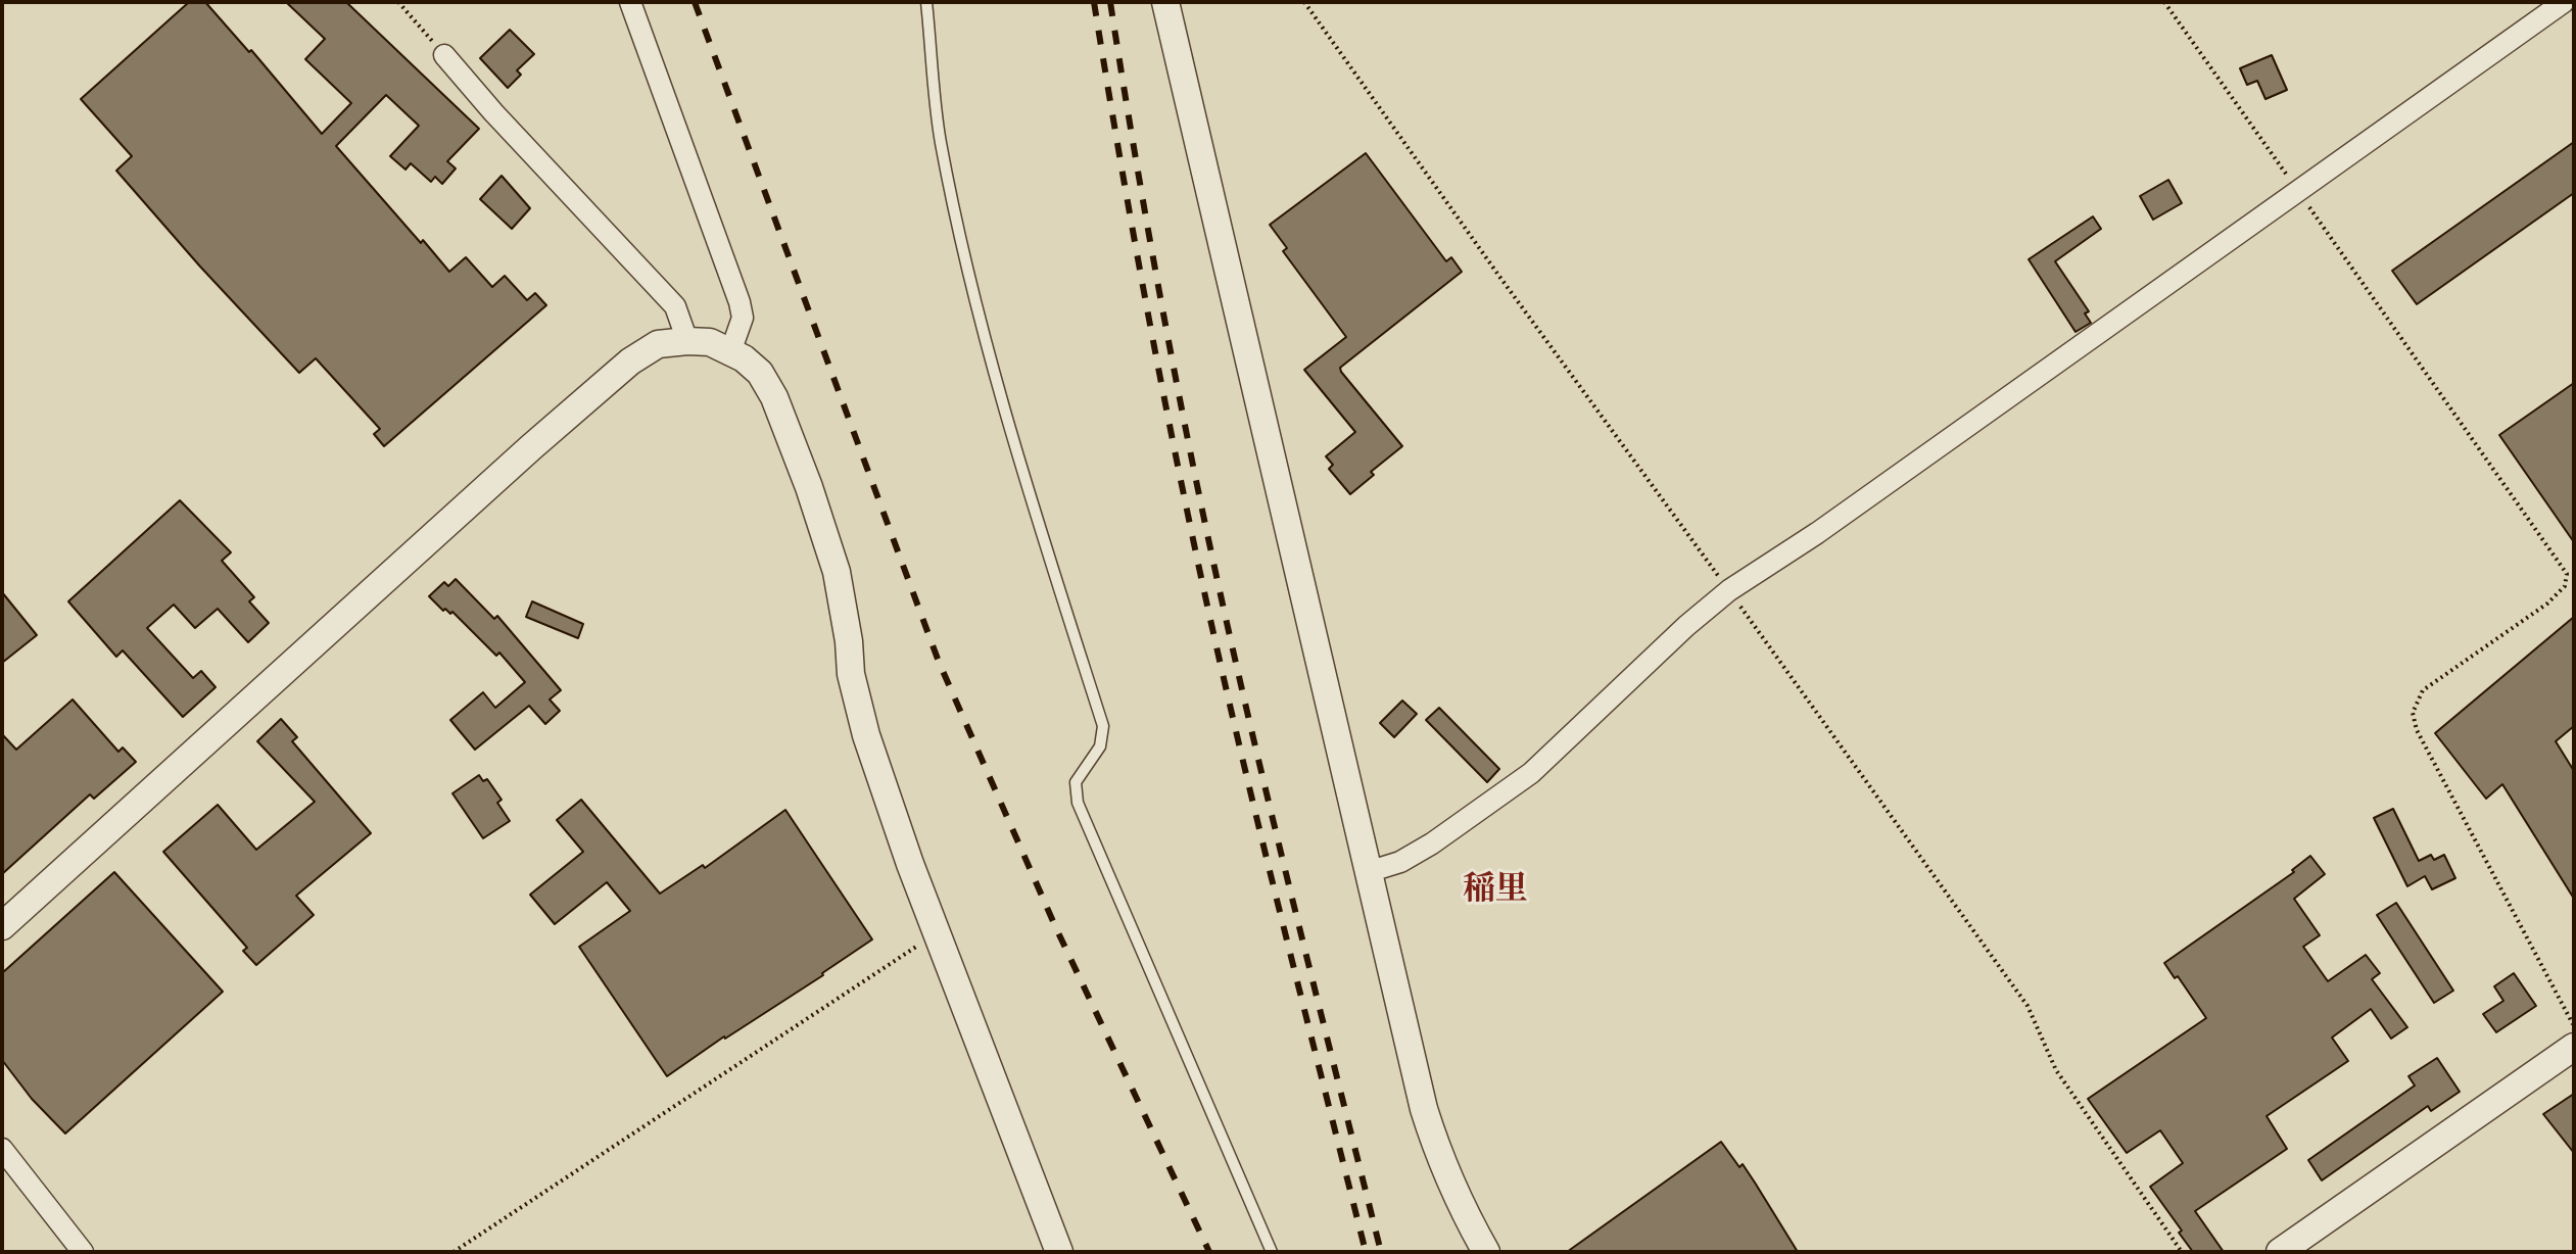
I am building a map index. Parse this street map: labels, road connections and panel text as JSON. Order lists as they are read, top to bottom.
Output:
{
  "districts": ["稲里"]
}
